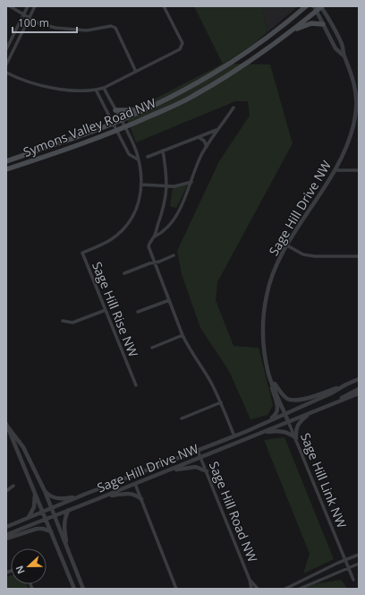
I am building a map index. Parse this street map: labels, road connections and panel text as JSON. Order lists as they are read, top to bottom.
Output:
{
  "streets": {
    "main road": ["Symons Valley Road NW"],
    "street": [
      "Sage Hill Drive NW",
      "Sage Hill Rise NW",
      "Sage Hill Link NW",
      "Sage Hill Road NW"
    ]
  },
  "crossings": [
    ["Symons Valley Road NW", "Sage Hill Drive NW"],
    ["Symons Valley Road NW", "Sage Hill Rise NW"],
    ["Sage Hill Drive NW", "Sage Hill Link NW"],
    ["Sage Hill Drive NW", "Sage Hill Road NW"]
  ],
  "scale_bar": "100 m",
  "north": "left"
}
